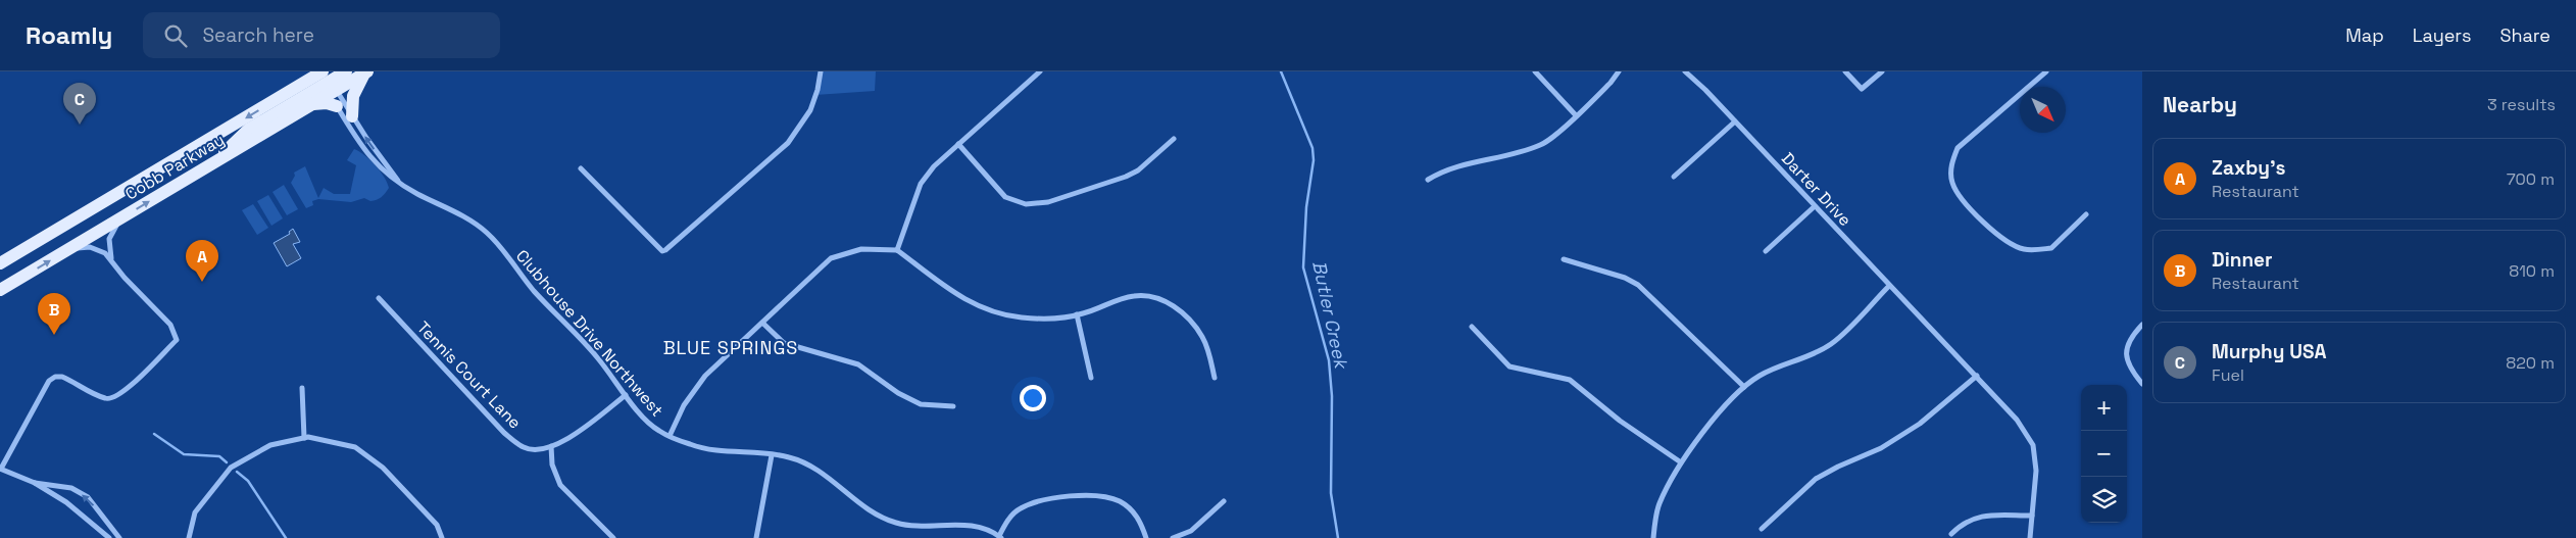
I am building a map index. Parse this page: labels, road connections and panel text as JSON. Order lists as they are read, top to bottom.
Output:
{
  "streets": {
    "main road": ["Cobb Parkway"],
    "street": ["Darter Drive", "Clubhouse Drive Northwest", "Tennis Court Lane"]
  },
  "crossings": [
    ["Cobb Parkway", "Clubhouse Drive Northwest"],
    ["Clubhouse Drive Northwest", "Tennis Court Lane"]
  ],
  "districts": ["BLUE SPRINGS"],
  "water": ["Butler Creek"],
  "north": "bottom right",
  "page": {
    "header": "Roamly",
    "search": "Search here",
    "nav": ["Map", "Layers", "Share"],
    "heading": ["Nearby", "3 results"],
    "pins": ["C", "A", "B"],
    "list": [
      {
        "mark": "A",
        "name": "Zaxby's",
        "note": "Restaurant",
        "value": "700 m"
      },
      {
        "mark": "B",
        "name": "Dinner",
        "note": "Restaurant",
        "value": "810 m"
      },
      {
        "mark": "C",
        "name": "Murphy USA",
        "note": "Fuel",
        "value": "820 m"
      }
    ],
    "map_buttons": ["+", "−"]
  }
}
